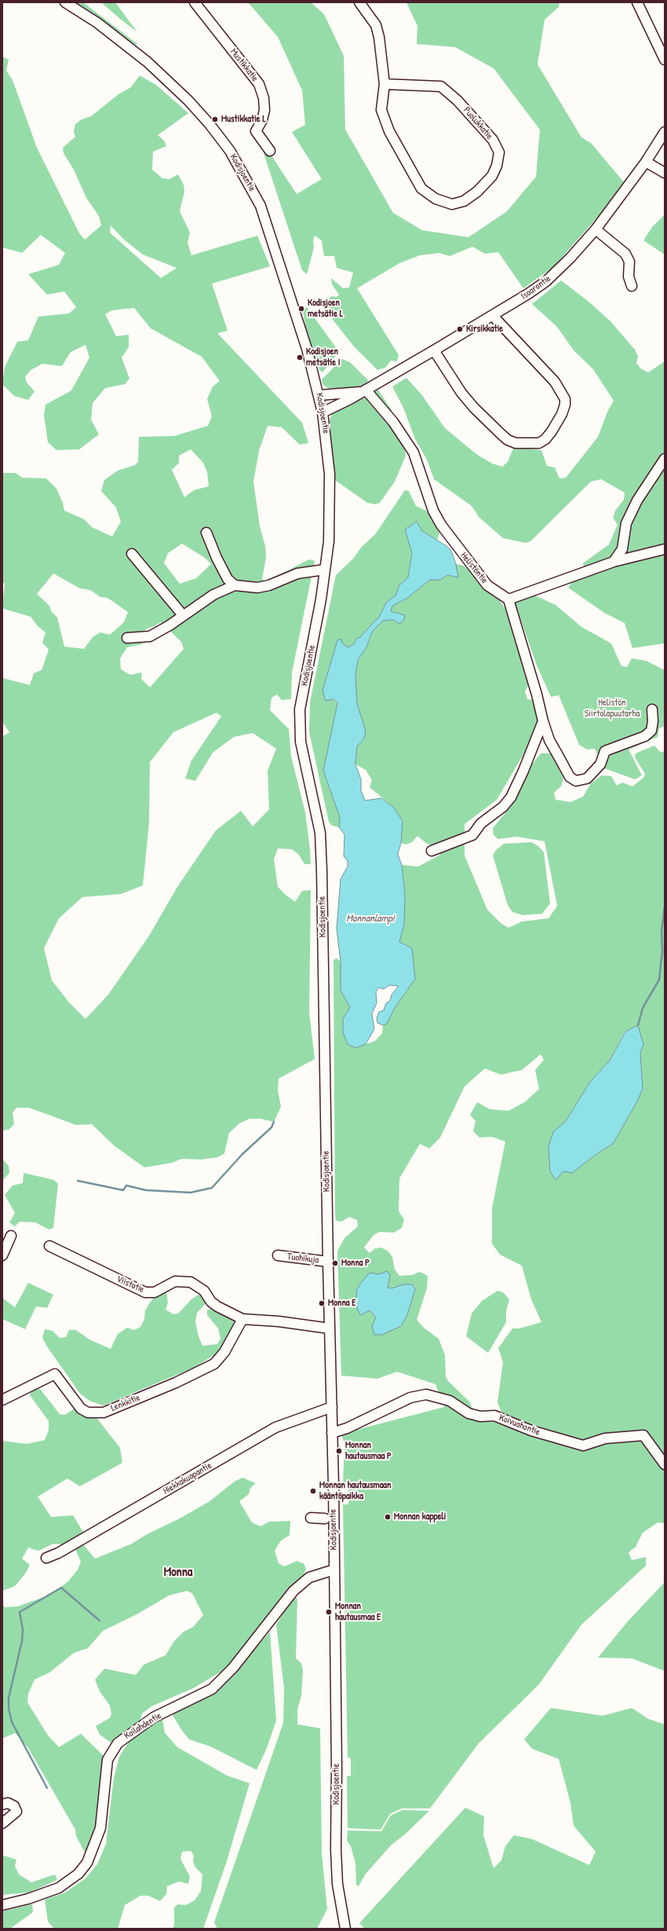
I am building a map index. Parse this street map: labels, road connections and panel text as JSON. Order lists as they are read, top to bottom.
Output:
{
  "streets": {
    "street": [
      "Mustikkatie",
      "Puolukkatie",
      "Kodisjoentie",
      "Isoarontie",
      "Helistöntie",
      "Tuohikuja",
      "Viistotie",
      "Lenkkitie",
      "Koivuahontie",
      "Hiekkakuopantie",
      "Koilahdentie"
    ]
  },
  "crossings": [
    ["Kodisjoentie", "Isoarontie"],
    ["Kodisjoentie", "Tuohikuja"],
    ["Kodisjoentie", "Viistotie"],
    ["Kodisjoentie", "Koivuahontie"],
    ["Kodisjoentie", "Hiekkakuopantie"],
    ["Kodisjoentie", "Koilahdentie"],
    ["Isoarontie", "Helistöntie"],
    ["Viistotie", "Lenkkitie"]
  ],
  "districts": ["Monna"],
  "water": ["Monnanlampi"],
  "parks": ["Helistön Siirtolapuutarha"],
  "places": [
    "Mustikkatie L",
    "Kodisjoen metsätie L",
    "Kirsikkatie",
    "Kodisjoen metsätie I",
    "Monna P",
    "Monna E",
    "Monnan hautausmaa P",
    "Monnan hautausmaan kääntöpaikka",
    "Monnan kappeli",
    "Monnan hautausmaa E"
  ]
}
